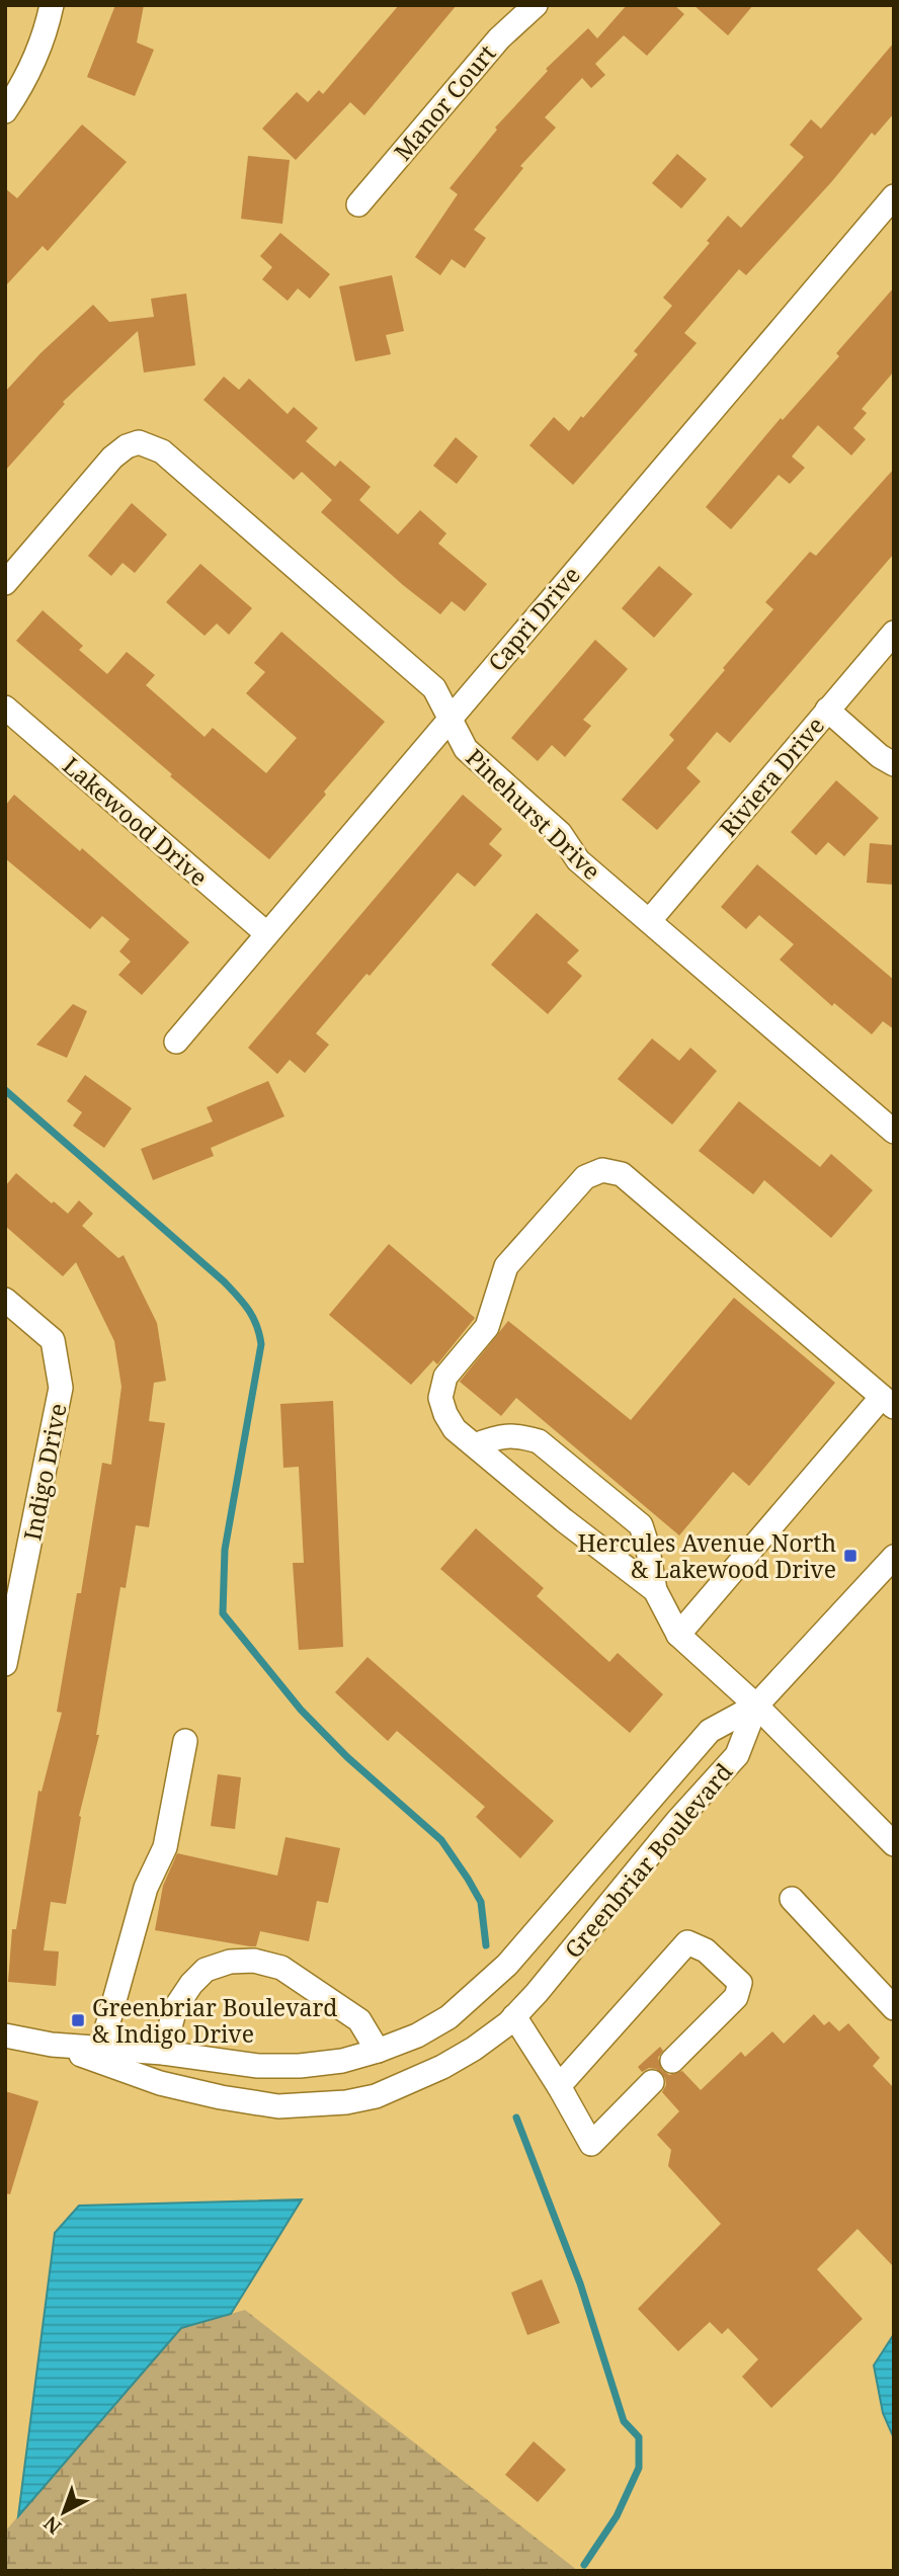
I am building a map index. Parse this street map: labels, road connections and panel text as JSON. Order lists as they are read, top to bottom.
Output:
{
  "streets": {
    "street": [
      "Manor Court",
      "Capri Drive",
      "Riviera Drive",
      "Pinehurst Drive",
      "Lakewood Drive",
      "Indigo Drive",
      "Greenbriar Boulevard"
    ]
  },
  "crossings": [
    ["Capri Drive", "Pinehurst Drive"],
    ["Capri Drive", "Lakewood Drive"],
    ["Riviera Drive", "Pinehurst Drive"]
  ],
  "places": {
    "transit": ["Hercules Avenue North & Lakewood Drive", "Greenbriar Boulevard & Indigo Drive"]
  },
  "north": "bottom left"
}
